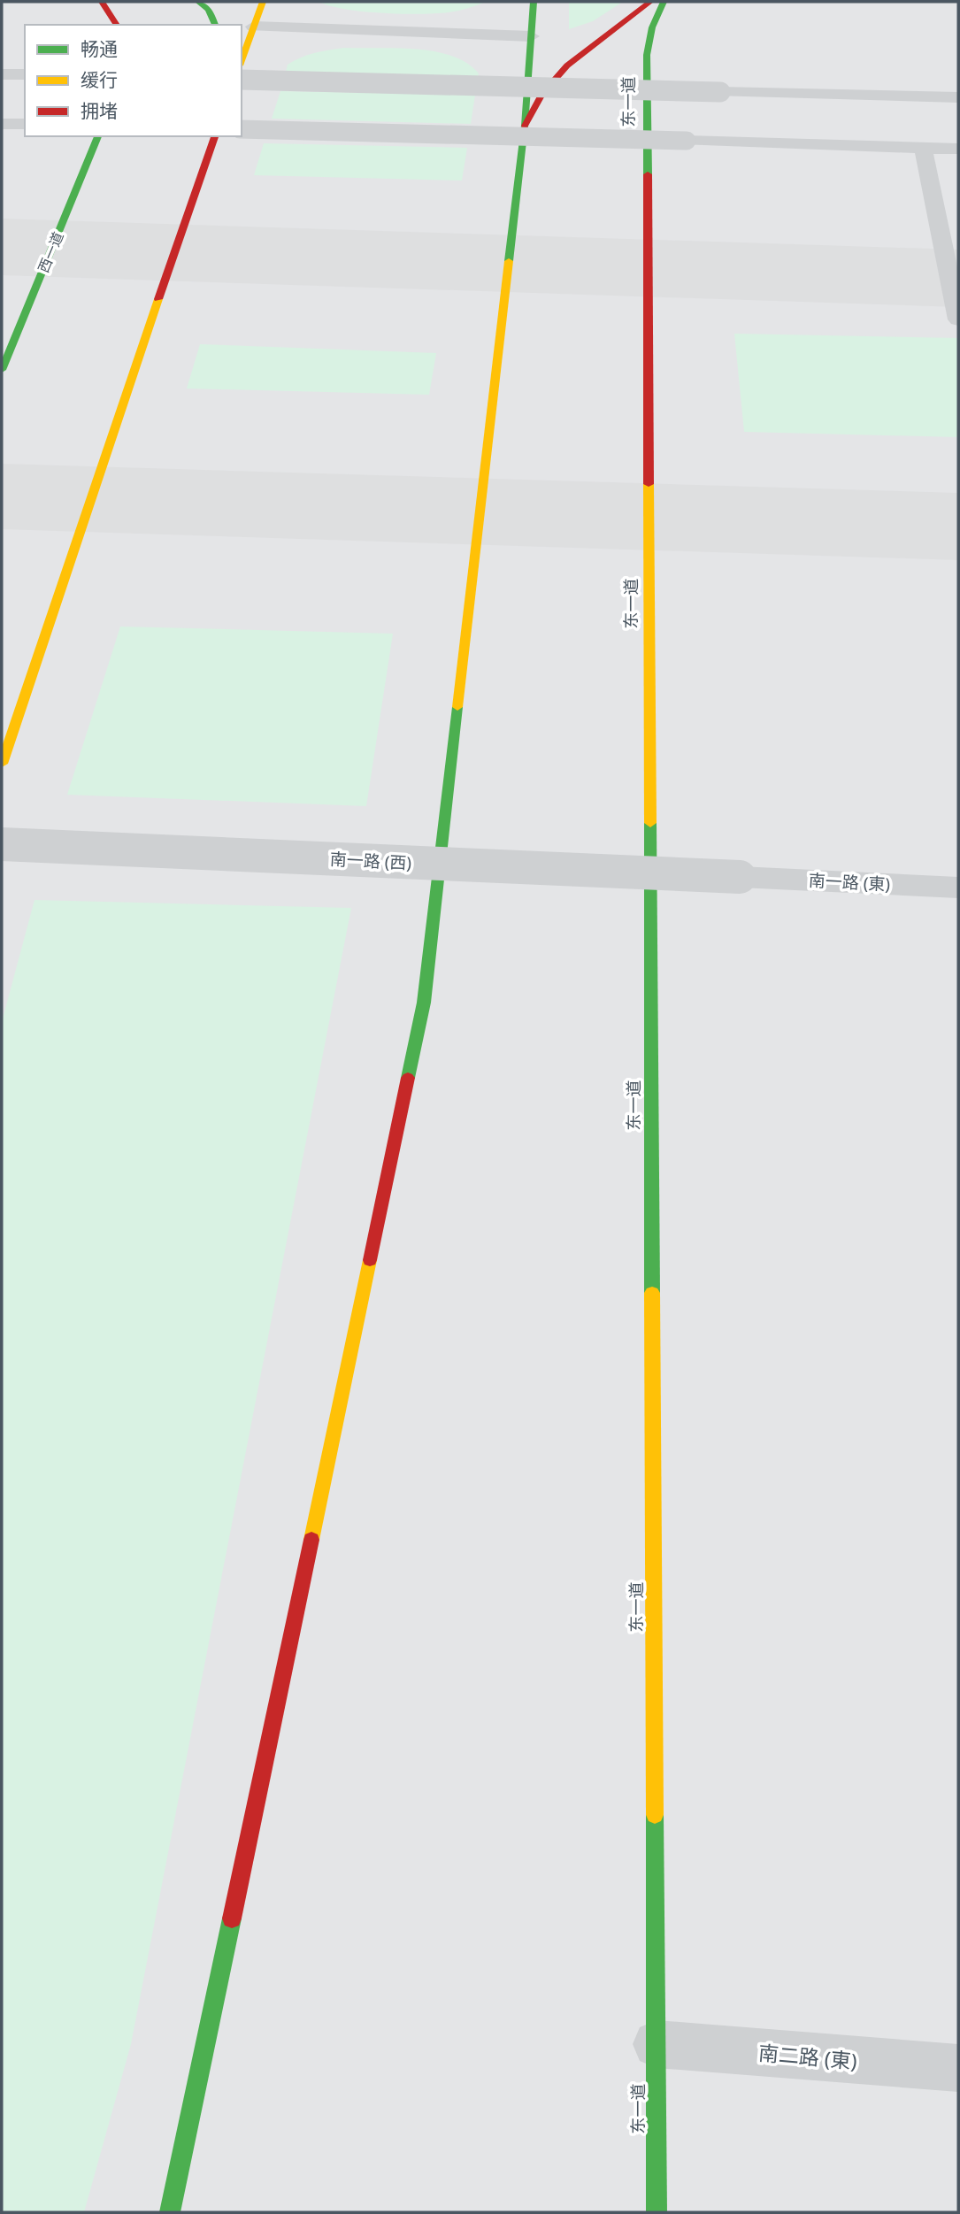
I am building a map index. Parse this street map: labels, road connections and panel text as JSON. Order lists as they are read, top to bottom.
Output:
{
  "streets": {
    "main road": ["东一道", "西一道"],
    "street": ["南一路 (西)", "南一路 (東)", "南二路 (東)"]
  },
  "crossings": [
    ["东一道", "南二路 (東)"],
    ["南一路 (西)", "南一路 (東)"]
  ],
  "legend": ["畅通", "缓行", "拥堵"]
}
